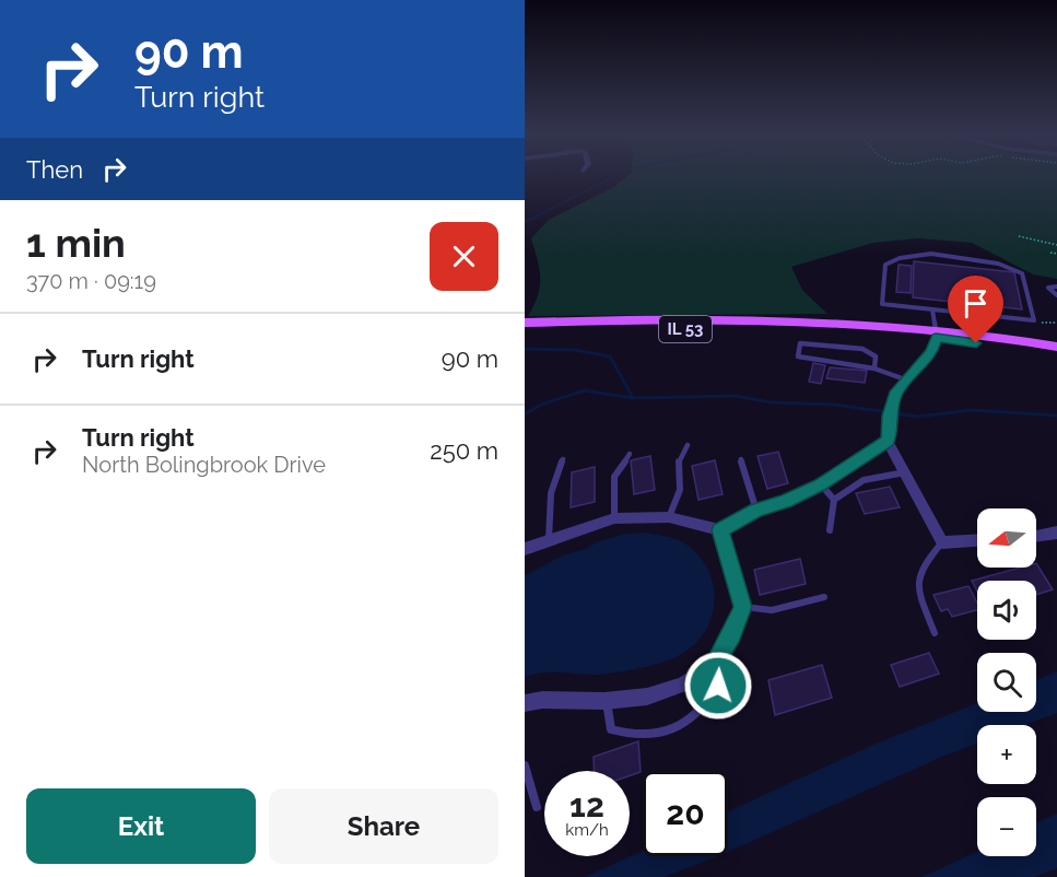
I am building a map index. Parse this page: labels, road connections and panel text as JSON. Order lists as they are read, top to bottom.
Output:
{
  "streets": {
    "main road": ["IL 53"]
  },
  "north": "left",
  "page": {
    "turn": ["90 m", "Turn right"],
    "then": "Then",
    "heading": ["1 min", "370 m · 09:19"],
    "list": [
      {
        "name": "Turn right",
        "value": "90 m"
      },
      {
        "name": "Turn right",
        "note": "North Bolingbrook Drive",
        "value": "250 m"
      }
    ],
    "map_buttons": ["+", "−"],
    "speed": "12 km/h",
    "limit": "20",
    "buttons": ["Exit", "Share"]
  }
}
